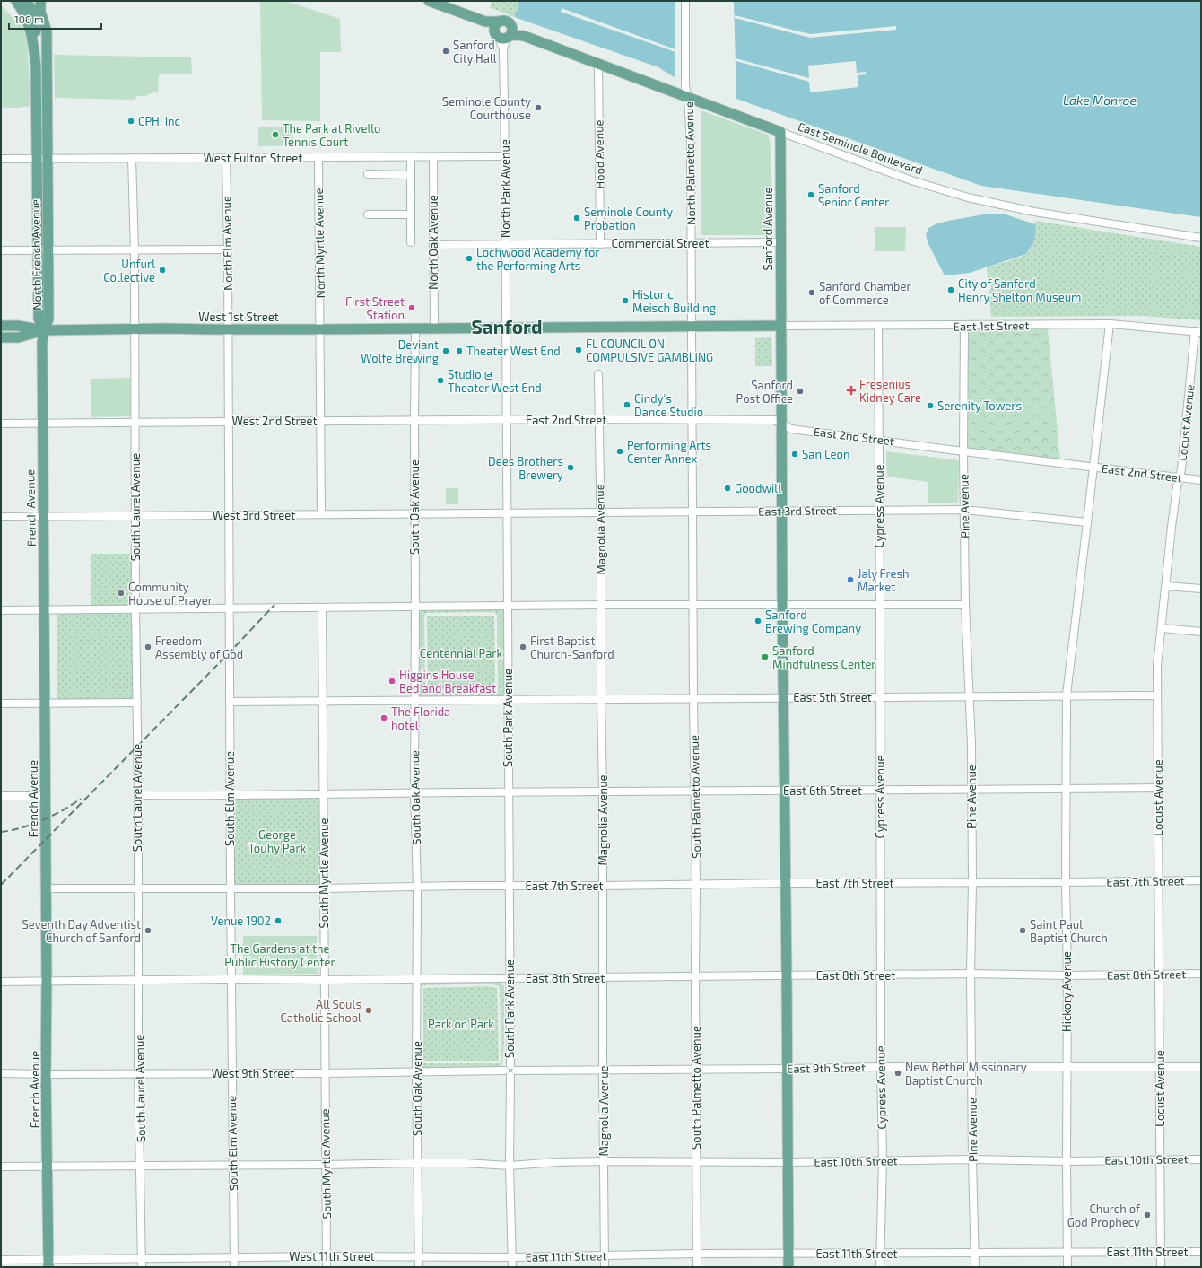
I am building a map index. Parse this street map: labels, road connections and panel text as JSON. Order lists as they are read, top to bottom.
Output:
{
  "streets": {
    "main road": [
      "East Seminole Boulevard",
      "Sanford Avenue",
      "North French Avenue",
      "West 1st Street",
      "French Avenue"
    ],
    "street": [
      "Hood Avenue",
      "West Fulton Street",
      "North Palmetto Avenue",
      "North Park Avenue",
      "North Oak Avenue",
      "North Elm Avenue",
      "North Myrtle Avenue",
      "Commercial Street",
      "East 1st Street",
      "East 2nd Street",
      "West 2nd Street",
      "Locust Avenue",
      "Cypress Avenue",
      "Pine Avenue",
      "South Laurel Avenue",
      "South Oak Avenue",
      "East 3rd Street",
      "West 3rd Street",
      "Magnolia Avenue",
      "East 5th Street",
      "South Park Avenue",
      "East 6th Street",
      "South Palmetto Avenue",
      "South Elm Avenue",
      "South Myrtle Avenue",
      "East 7th Street",
      "East 8th Street",
      "Hickory Avenue",
      "East 9th Street",
      "West 9th Street",
      "East 10th Street",
      "East 11th Street",
      "West 11th Street"
    ]
  },
  "crossings": [
    ["East Seminole Boulevard", "Hood Avenue"],
    ["East Seminole Boulevard", "North Palmetto Avenue"],
    ["East Seminole Boulevard", "Sanford Avenue"],
    ["Hood Avenue", "Commercial Street"],
    ["West Fulton Street", "North Park Avenue"],
    ["West Fulton Street", "North Oak Avenue"],
    ["West Fulton Street", "North Elm Avenue"],
    ["West Fulton Street", "North Myrtle Avenue"],
    ["West Fulton Street", "North French Avenue"],
    ["West Fulton Street", "South Laurel Avenue"],
    ["North Palmetto Avenue", "Commercial Street"],
    ["North Palmetto Avenue", "West 1st Street"],
    ["North Palmetto Avenue", "South Palmetto Avenue"],
    ["North Park Avenue", "Commercial Street"],
    ["North Park Avenue", "West 1st Street"],
    ["North Park Avenue", "South Park Avenue"],
    ["Sanford Avenue", "Commercial Street"],
    ["Sanford Avenue", "West 1st Street"],
    ["Sanford Avenue", "East 1st Street"],
    ["Sanford Avenue", "East 2nd Street"],
    ["Sanford Avenue", "East 3rd Street"],
    ["Sanford Avenue", "East 5th Street"],
    ["Sanford Avenue", "East 6th Street"],
    ["Sanford Avenue", "East 7th Street"],
    ["Sanford Avenue", "East 8th Street"],
    ["Sanford Avenue", "East 9th Street"],
    ["Sanford Avenue", "East 10th Street"],
    ["Sanford Avenue", "East 11th Street"],
    ["North Oak Avenue", "Commercial Street"],
    ["North Oak Avenue", "West 1st Street"],
    ["North Elm Avenue", "West 1st Street"],
    ["North Elm Avenue", "South Elm Avenue"],
    ["North Myrtle Avenue", "West 1st Street"],
    ["North French Avenue", "West 1st Street"],
    ["North French Avenue", "French Avenue"],
    ["West 1st Street", "East 1st Street"],
    ["West 1st Street", "South Laurel Avenue"],
    ["West 1st Street", "South Oak Avenue"],
    ["West 1st Street", "French Avenue"],
    ["West 1st Street", "South Park Avenue"],
    ["West 1st Street", "South Palmetto Avenue"],
    ["West 1st Street", "South Elm Avenue"],
    ["East 1st Street", "Locust Avenue"],
    ["East 1st Street", "Cypress Avenue"],
    ["East 1st Street", "Pine Avenue"],
    ["East 1st Street", "Hickory Avenue"],
    ["East 2nd Street", "West 2nd Street"],
    ["East 2nd Street", "Locust Avenue"],
    ["East 2nd Street", "Cypress Avenue"],
    ["East 2nd Street", "Pine Avenue"],
    ["East 2nd Street", "Magnolia Avenue"],
    ["East 2nd Street", "South Park Avenue"],
    ["East 2nd Street", "South Palmetto Avenue"],
    ["East 2nd Street", "Hickory Avenue"],
    ["West 2nd Street", "South Laurel Avenue"],
    ["West 2nd Street", "South Oak Avenue"],
    ["West 2nd Street", "French Avenue"],
    ["West 2nd Street", "South Park Avenue"],
    ["West 2nd Street", "South Elm Avenue"],
    ["Locust Avenue", "East 5th Street"],
    ["Locust Avenue", "East 6th Street"],
    ["Locust Avenue", "East 7th Street"],
    ["Locust Avenue", "East 8th Street"],
    ["Locust Avenue", "East 9th Street"],
    ["Locust Avenue", "East 10th Street"],
    ["Locust Avenue", "East 11th Street"],
    ["Cypress Avenue", "East 3rd Street"],
    ["Cypress Avenue", "East 5th Street"],
    ["Cypress Avenue", "East 6th Street"],
    ["Cypress Avenue", "East 7th Street"],
    ["Cypress Avenue", "East 8th Street"],
    ["Cypress Avenue", "East 9th Street"],
    ["Cypress Avenue", "East 10th Street"],
    ["Cypress Avenue", "East 11th Street"],
    ["Pine Avenue", "East 3rd Street"],
    ["Pine Avenue", "East 5th Street"],
    ["Pine Avenue", "East 6th Street"],
    ["Pine Avenue", "East 7th Street"],
    ["Pine Avenue", "East 8th Street"],
    ["Pine Avenue", "East 9th Street"],
    ["Pine Avenue", "East 10th Street"],
    ["Pine Avenue", "East 11th Street"],
    ["South Laurel Avenue", "West 3rd Street"],
    ["South Laurel Avenue", "East 6th Street"],
    ["South Laurel Avenue", "East 7th Street"],
    ["South Laurel Avenue", "East 8th Street"],
    ["South Laurel Avenue", "West 9th Street"],
    ["South Laurel Avenue", "East 10th Street"],
    ["South Laurel Avenue", "West 11th Street"],
    ["South Oak Avenue", "West 3rd Street"],
    ["South Oak Avenue", "East 5th Street"],
    ["South Oak Avenue", "East 6th Street"],
    ["South Oak Avenue", "East 7th Street"],
    ["South Oak Avenue", "East 8th Street"],
    ["South Oak Avenue", "West 9th Street"],
    ["South Oak Avenue", "East 10th Street"],
    ["South Oak Avenue", "West 11th Street"],
    ["French Avenue", "West 3rd Street"],
    ["French Avenue", "East 7th Street"],
    ["French Avenue", "East 8th Street"],
    ["French Avenue", "West 9th Street"],
    ["French Avenue", "East 10th Street"],
    ["French Avenue", "West 11th Street"],
    ["East 3rd Street", "West 3rd Street"],
    ["East 3rd Street", "Magnolia Avenue"],
    ["East 3rd Street", "South Park Avenue"],
    ["East 3rd Street", "South Palmetto Avenue"],
    ["East 3rd Street", "Hickory Avenue"],
    ["West 3rd Street", "South Park Avenue"],
    ["West 3rd Street", "South Elm Avenue"],
    ["Magnolia Avenue", "East 5th Street"],
    ["Magnolia Avenue", "East 6th Street"],
    ["Magnolia Avenue", "East 7th Street"],
    ["Magnolia Avenue", "East 8th Street"],
    ["Magnolia Avenue", "East 9th Street"],
    ["Magnolia Avenue", "East 10th Street"],
    ["Magnolia Avenue", "East 11th Street"],
    ["East 5th Street", "South Park Avenue"],
    ["East 5th Street", "South Palmetto Avenue"],
    ["East 5th Street", "South Elm Avenue"],
    ["East 5th Street", "South Myrtle Avenue"],
    ["East 5th Street", "Hickory Avenue"],
    ["South Park Avenue", "East 6th Street"],
    ["South Park Avenue", "East 7th Street"],
    ["South Park Avenue", "East 8th Street"],
    ["South Park Avenue", "East 9th Street"],
    ["South Park Avenue", "West 9th Street"],
    ["East 6th Street", "South Palmetto Avenue"],
    ["East 6th Street", "South Elm Avenue"],
    ["East 6th Street", "South Myrtle Avenue"],
    ["East 6th Street", "Hickory Avenue"],
    ["South Palmetto Avenue", "East 7th Street"],
    ["South Palmetto Avenue", "East 8th Street"],
    ["South Palmetto Avenue", "East 9th Street"],
    ["South Palmetto Avenue", "East 10th Street"],
    ["South Palmetto Avenue", "East 11th Street"],
    ["South Elm Avenue", "East 7th Street"],
    ["South Elm Avenue", "East 8th Street"],
    ["South Elm Avenue", "West 9th Street"],
    ["South Elm Avenue", "East 10th Street"],
    ["South Elm Avenue", "West 11th Street"],
    ["South Myrtle Avenue", "East 7th Street"],
    ["South Myrtle Avenue", "East 8th Street"],
    ["South Myrtle Avenue", "West 9th Street"],
    ["South Myrtle Avenue", "East 10th Street"],
    ["South Myrtle Avenue", "West 11th Street"],
    ["East 7th Street", "Hickory Avenue"],
    ["East 8th Street", "Hickory Avenue"],
    ["Hickory Avenue", "East 9th Street"],
    ["Hickory Avenue", "East 10th Street"],
    ["Hickory Avenue", "East 11th Street"],
    ["East 9th Street", "West 9th Street"],
    ["East 11th Street", "West 11th Street"]
  ],
  "districts": ["Sanford"],
  "water": ["Lake Monroe"],
  "parks": [
    "Centennial Park",
    "George Touhy Park",
    "The Gardens at the Public History Center",
    "Park on Park"
  ],
  "places": {
    "other": [
      "Sanford City Hall",
      "Seminole County Courthouse",
      "CPH, Inc",
      "The Park at Rivello Tennis Court",
      "Sanford Senior Center",
      "Seminole County Probation",
      "Lochwood Academy for the Performing Arts",
      "Unfurl Collective",
      "City of Sanford Henry Shelton Museum",
      "Sanford Chamber of Commerce",
      "Historic Meisch Building",
      "First Street Station",
      "FL COUNCIL ON COMPULSIVE GAMBLING",
      "Deviant Wolfe Brewing",
      "Theater West End",
      "Studio @ Theater West End",
      "Sanford Post Office",
      "Cindy's Dance Studio",
      "Serenity Towers",
      "Performing Arts Center Annex",
      "San Leon",
      "Dees Brothers Brewery",
      "Goodwill",
      "Jaly Fresh Market",
      "Community House of Prayer",
      "Sanford Brewing Company",
      "Freedom Assembly of God",
      "First Baptist Church-Sanford",
      "Sanford Mindfulness Center",
      "Higgins House Bed and Breakfast",
      "The Florida hotel",
      "Venue 1902",
      "Seventh Day Adventist Church of Sanford",
      "Saint Paul Baptist Church",
      "All Souls Catholic School",
      "New Bethel Missionary Baptist Church",
      "Church of God Prophecy"
    ],
    "health": ["Fresenius Kidney Care"]
  },
  "scale_bar": "100 m"
}
